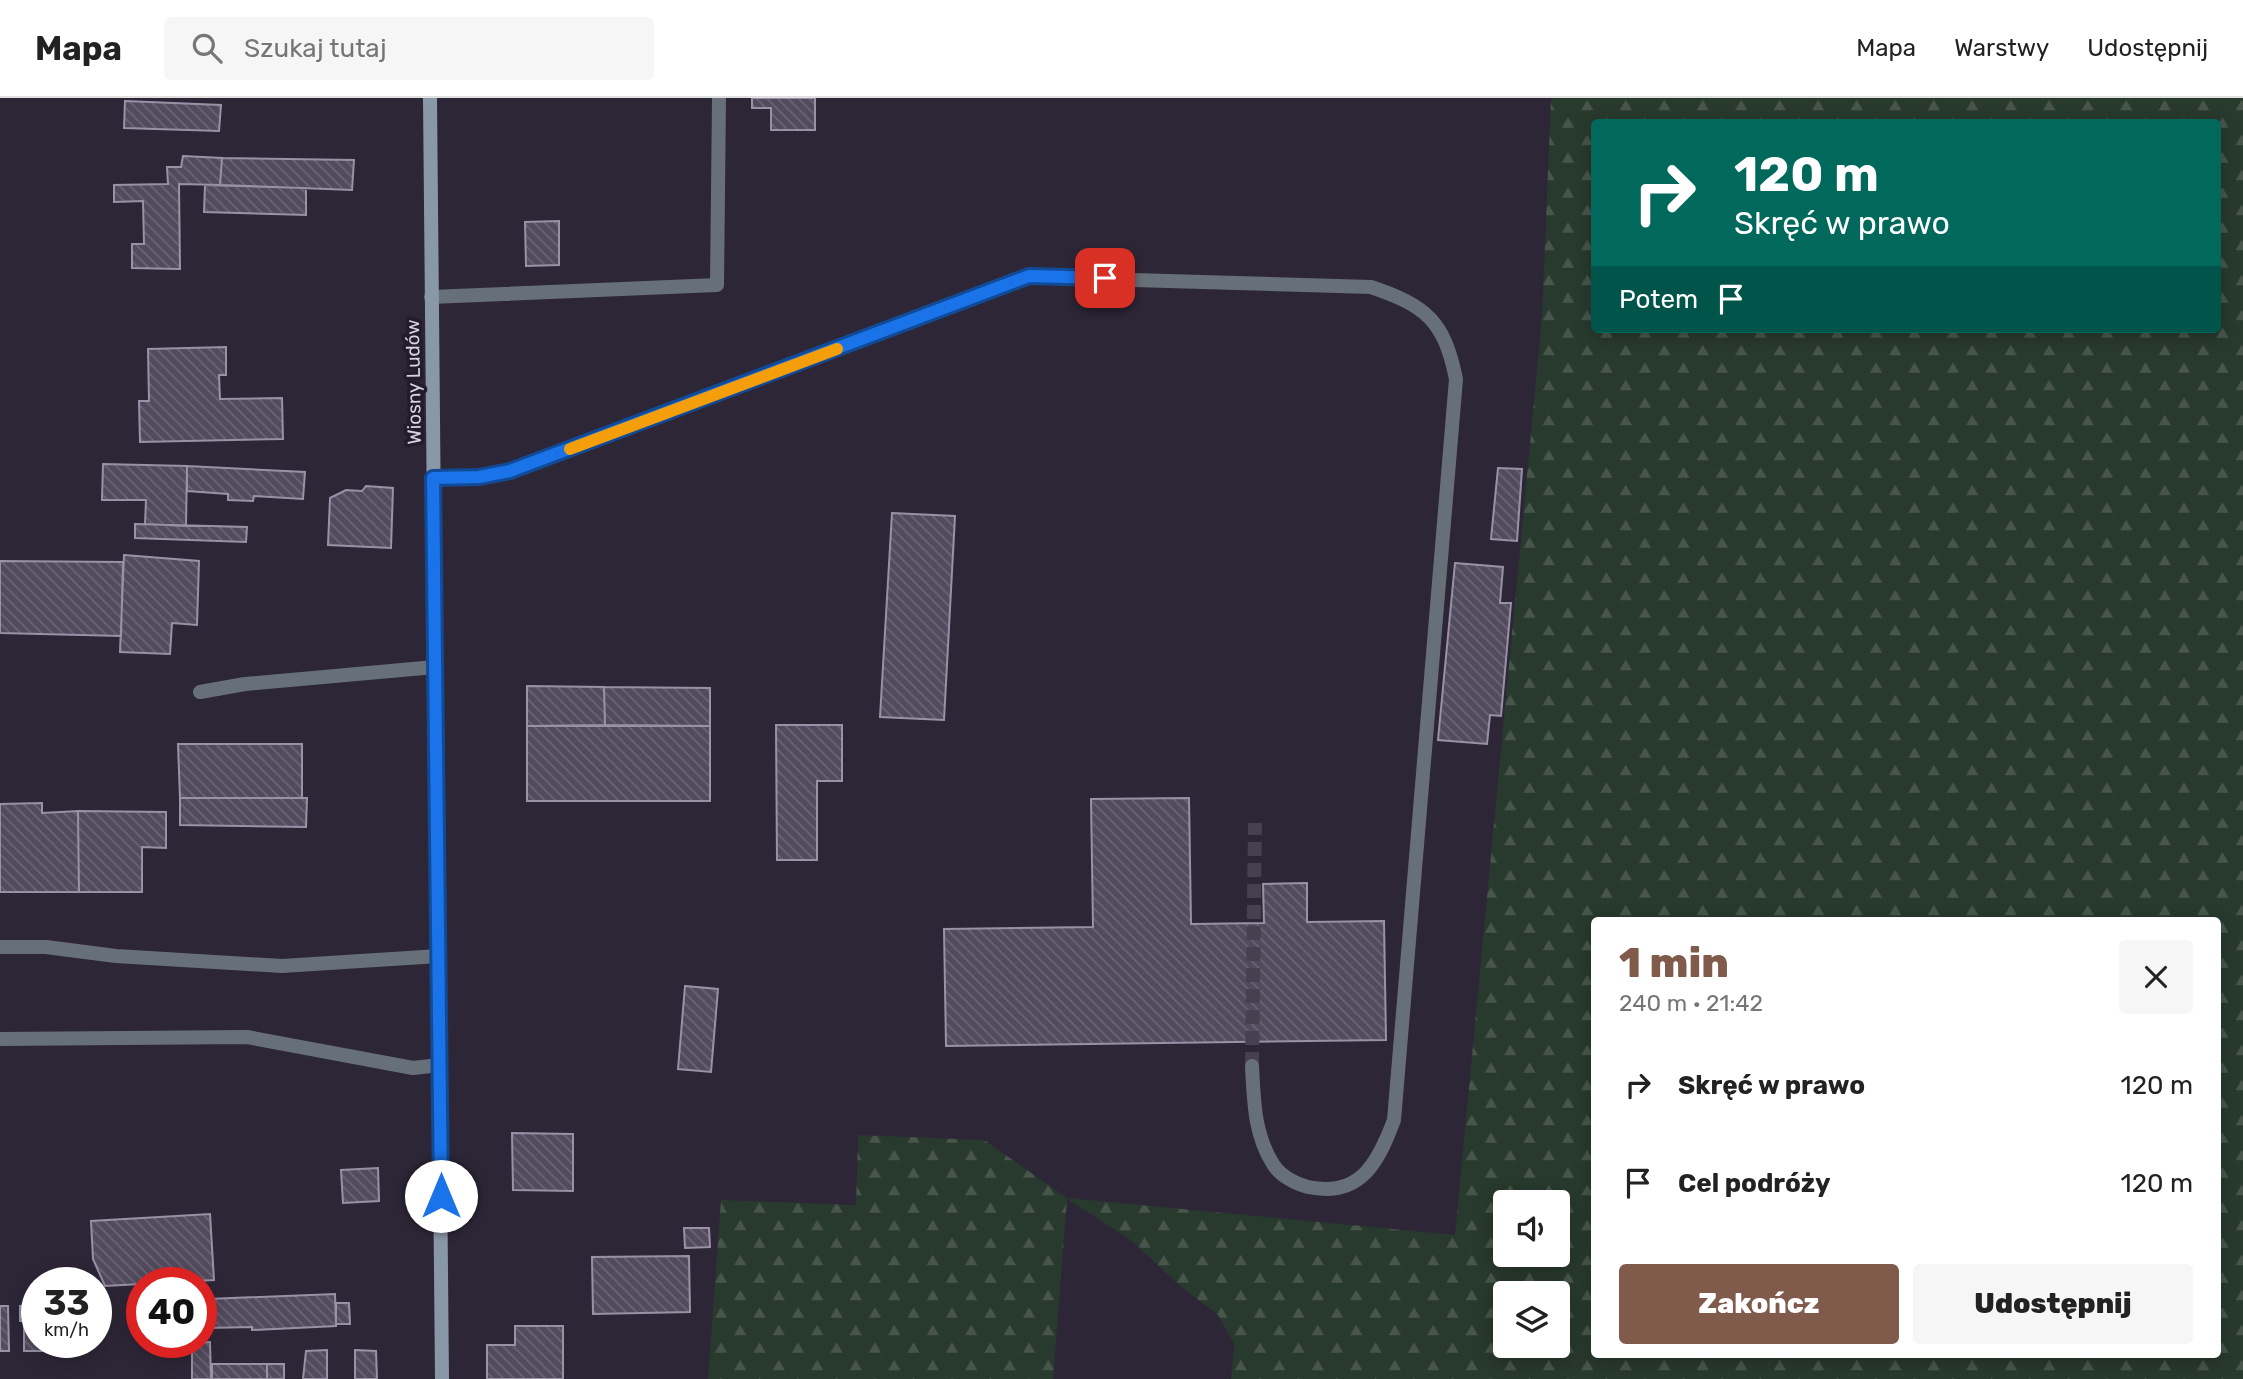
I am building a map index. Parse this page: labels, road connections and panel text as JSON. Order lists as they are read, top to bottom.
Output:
{
  "streets": {
    "street": ["Wiosny Ludów"]
  },
  "page": {
    "header": "Mapa",
    "search": "Szukaj tutaj",
    "nav": ["Mapa", "Warstwy", "Udostępnij"],
    "turn": ["120 m", "Skręć w prawo"],
    "then": "Potem",
    "heading": ["1 min", "240 m · 21:42"],
    "list": [
      {
        "name": "Skręć w prawo",
        "value": "120 m"
      },
      {
        "name": "Cel podróży",
        "value": "120 m"
      }
    ],
    "buttons": ["Zakończ", "Udostępnij"],
    "speed": "33 km/h",
    "limit": "40"
  }
}
